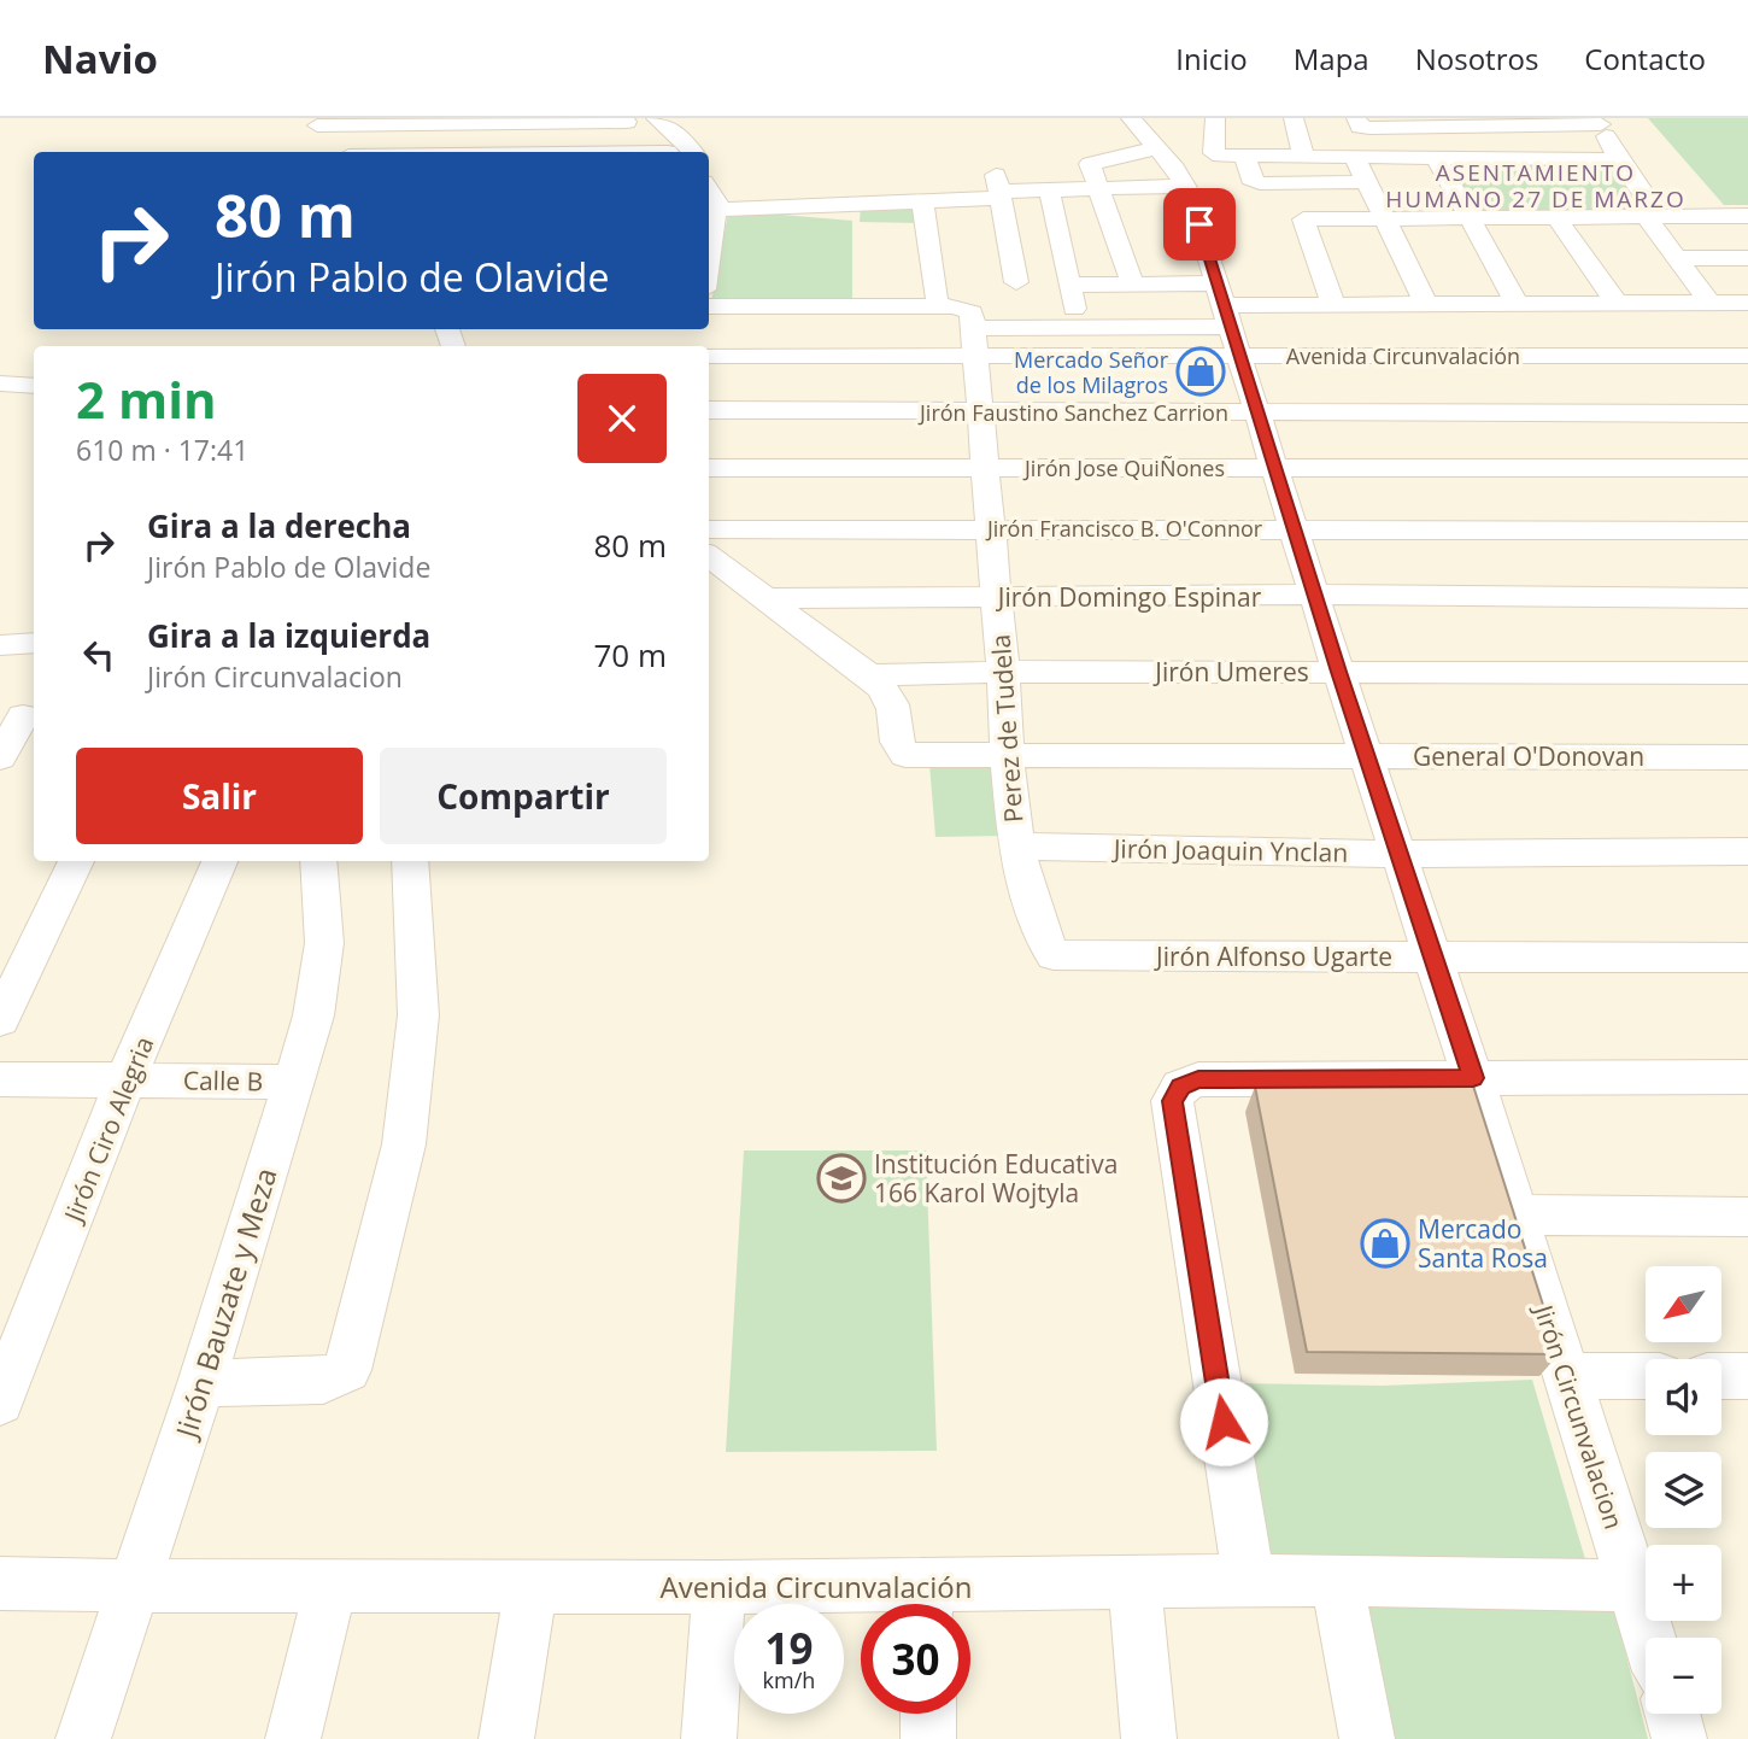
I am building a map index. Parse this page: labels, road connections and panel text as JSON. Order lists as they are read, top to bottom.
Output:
{
  "streets": {
    "street": [
      "Avenida Circunvalación",
      "Jirón Faustino Sanchez Carrion",
      "Jirón Jose QuiÑones",
      "Jirón Francisco B. O'Connor",
      "Jirón Domingo Espinar",
      "Jirón Umeres",
      "Perez de Tudela",
      "General O'Donovan",
      "Jirón Joaquin Ynclan",
      "Jirón Alfonso Ugarte",
      "Calle B",
      "Jirón Ciro Alegria",
      "Jirón Bauzate y Meza",
      "Jirón Circunvalacion"
    ]
  },
  "crossings": [
    ["Avenida Circunvalación", "Perez de Tudela"],
    ["Avenida Circunvalación", "Jirón Bauzate y Meza"],
    ["Avenida Circunvalación", "Jirón Circunvalacion"],
    ["Jirón Faustino Sanchez Carrion", "Perez de Tudela"],
    ["Jirón Faustino Sanchez Carrion", "Jirón Circunvalacion"],
    ["Jirón Jose QuiÑones", "Perez de Tudela"],
    ["Jirón Jose QuiÑones", "Jirón Circunvalacion"],
    ["Jirón Francisco B. O'Connor", "Perez de Tudela"],
    ["Jirón Francisco B. O'Connor", "Jirón Circunvalacion"],
    ["Jirón Domingo Espinar", "Perez de Tudela"],
    ["Jirón Domingo Espinar", "Jirón Circunvalacion"],
    ["Jirón Umeres", "Perez de Tudela"],
    ["Jirón Umeres", "General O'Donovan"],
    ["Jirón Umeres", "Jirón Circunvalacion"],
    ["Perez de Tudela", "General O'Donovan"],
    ["Perez de Tudela", "Jirón Joaquin Ynclan"],
    ["Perez de Tudela", "Jirón Alfonso Ugarte"],
    ["General O'Donovan", "Jirón Circunvalacion"],
    ["Jirón Joaquin Ynclan", "Jirón Circunvalacion"],
    ["Jirón Alfonso Ugarte", "Jirón Circunvalacion"],
    ["Calle B", "Jirón Ciro Alegria"],
    ["Calle B", "Jirón Bauzate y Meza"]
  ],
  "districts": ["ASENTAMIENTO HUMANO 27 DE MARZO"],
  "places": {
    "shop": ["Mercado Señor de los Milagros", "Mercado Santa Rosa"],
    "school or university": ["Institución Educativa 166 Karol Wojtyla"]
  },
  "north": "bottom left",
  "page": {
    "header": "Navio",
    "nav": [
      "Inicio",
      "Mapa",
      "Nosotros",
      "Contacto"
    ],
    "turn": ["80 m", "Jirón Pablo de Olavide"],
    "heading": ["2 min", "610 m · 17:41"],
    "list": [
      {
        "name": "Gira a la derecha",
        "note": "Jirón Pablo de Olavide",
        "value": "80 m"
      },
      {
        "name": "Gira a la izquierda",
        "note": "Jirón Circunvalacion",
        "value": "70 m"
      }
    ],
    "buttons": ["Salir", "Compartir"],
    "map_buttons": ["+", "−"],
    "speed": "19 km/h",
    "limit": "30"
  }
}
